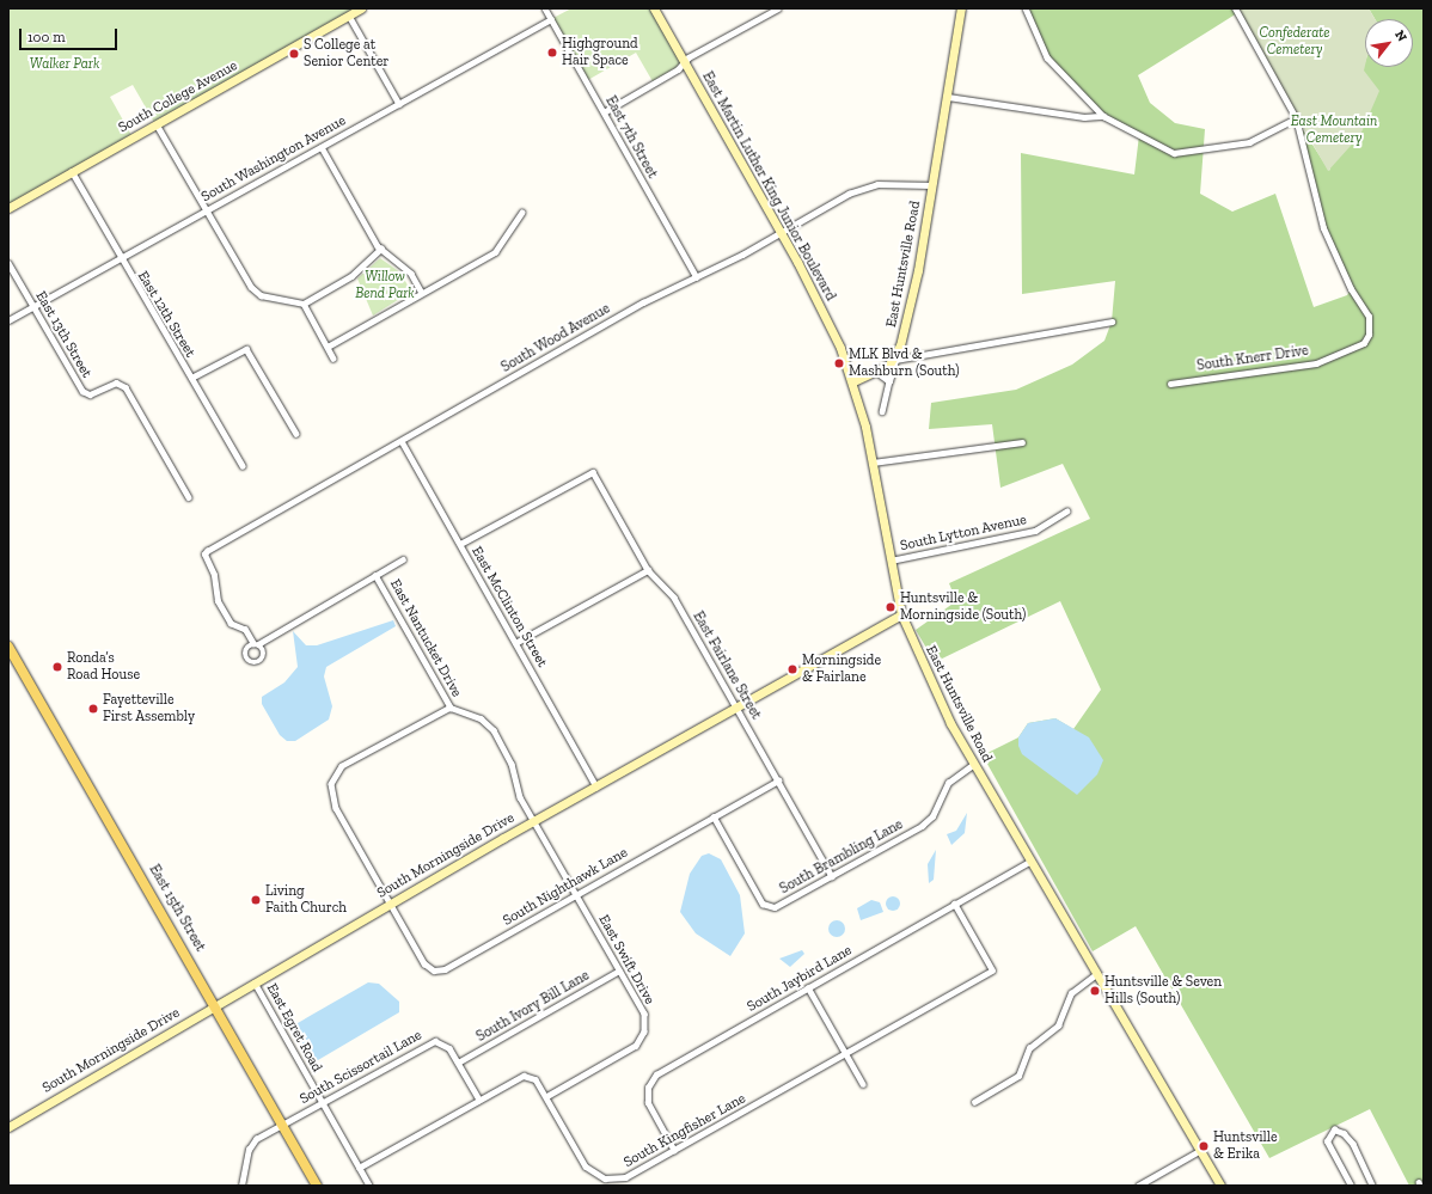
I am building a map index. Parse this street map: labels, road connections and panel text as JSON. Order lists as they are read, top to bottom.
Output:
{
  "streets": {
    "main road": ["East 15th Street"],
    "street": [
      "South College Avenue",
      "East 7th Street",
      "South Washington Avenue",
      "East Martin Luther King Junior Boulevard",
      "East Huntsville Road",
      "East 12th Street",
      "East 13th Street",
      "South Wood Avenue",
      "South Knerr Drive",
      "South Lytton Avenue",
      "East McClinton Street",
      "East Nantucket Drive",
      "East Fairlane Street",
      "South Morningside Drive",
      "South Brambling Lane",
      "South Nighthawk Lane",
      "East Swift Drive",
      "South Jaybird Lane",
      "South Ivory Bill Lane",
      "East Egret Road",
      "South Scissortail Lane",
      "South Kingfisher Lane"
    ]
  },
  "crossings": [
    ["South College Avenue", "East 12th Street"],
    ["East 7th Street", "South Washington Avenue"],
    ["East 7th Street", "South Wood Avenue"],
    ["South Washington Avenue", "East 12th Street"],
    ["South Washington Avenue", "East 13th Street"],
    ["East Martin Luther King Junior Boulevard", "East Huntsville Road"],
    ["East Martin Luther King Junior Boulevard", "South Wood Avenue"],
    ["East Huntsville Road", "South Wood Avenue"],
    ["East Huntsville Road", "South Lytton Avenue"],
    ["East Huntsville Road", "South Morningside Drive"],
    ["East Huntsville Road", "South Brambling Lane"],
    ["East Huntsville Road", "South Jaybird Lane"],
    ["South Wood Avenue", "East McClinton Street"],
    ["South Wood Avenue", "East Nantucket Drive"],
    ["East McClinton Street", "East Fairlane Street"],
    ["East McClinton Street", "South Morningside Drive"],
    ["East Nantucket Drive", "South Morningside Drive"],
    ["East Nantucket Drive", "East Swift Drive"],
    ["East Fairlane Street", "South Morningside Drive"],
    ["East Fairlane Street", "South Brambling Lane"],
    ["East Fairlane Street", "South Nighthawk Lane"],
    ["South Morningside Drive", "South Nighthawk Lane"],
    ["South Morningside Drive", "East 15th Street"],
    ["South Morningside Drive", "East Swift Drive"],
    ["South Morningside Drive", "East Egret Road"],
    ["South Brambling Lane", "South Nighthawk Lane"],
    ["South Nighthawk Lane", "East Swift Drive"],
    ["East 15th Street", "South Scissortail Lane"],
    ["East Swift Drive", "South Ivory Bill Lane"],
    ["East Swift Drive", "South Kingfisher Lane"],
    ["South Jaybird Lane", "South Kingfisher Lane"],
    ["South Ivory Bill Lane", "South Scissortail Lane"],
    ["East Egret Road", "South Scissortail Lane"],
    ["East Egret Road", "South Kingfisher Lane"],
    ["South Scissortail Lane", "South Kingfisher Lane"]
  ],
  "parks": [
    "Confederate Cemetery",
    "Walker Park",
    "East Mountain Cemetery",
    "Willow Bend Park"
  ],
  "places": [
    "Highground Hair Space",
    "S College at Senior Center",
    "MLK Blvd & Mashburn (South)",
    "Huntsville & Morningside (South)",
    "Ronda’s Road House",
    "Morningside & Fairlane",
    "Fayetteville First Assembly",
    "Living Faith Church",
    "Huntsville & Seven Hills (South)",
    "Huntsville & Erika"
  ],
  "scale_bar": "100 m",
  "north": "top right"
}
